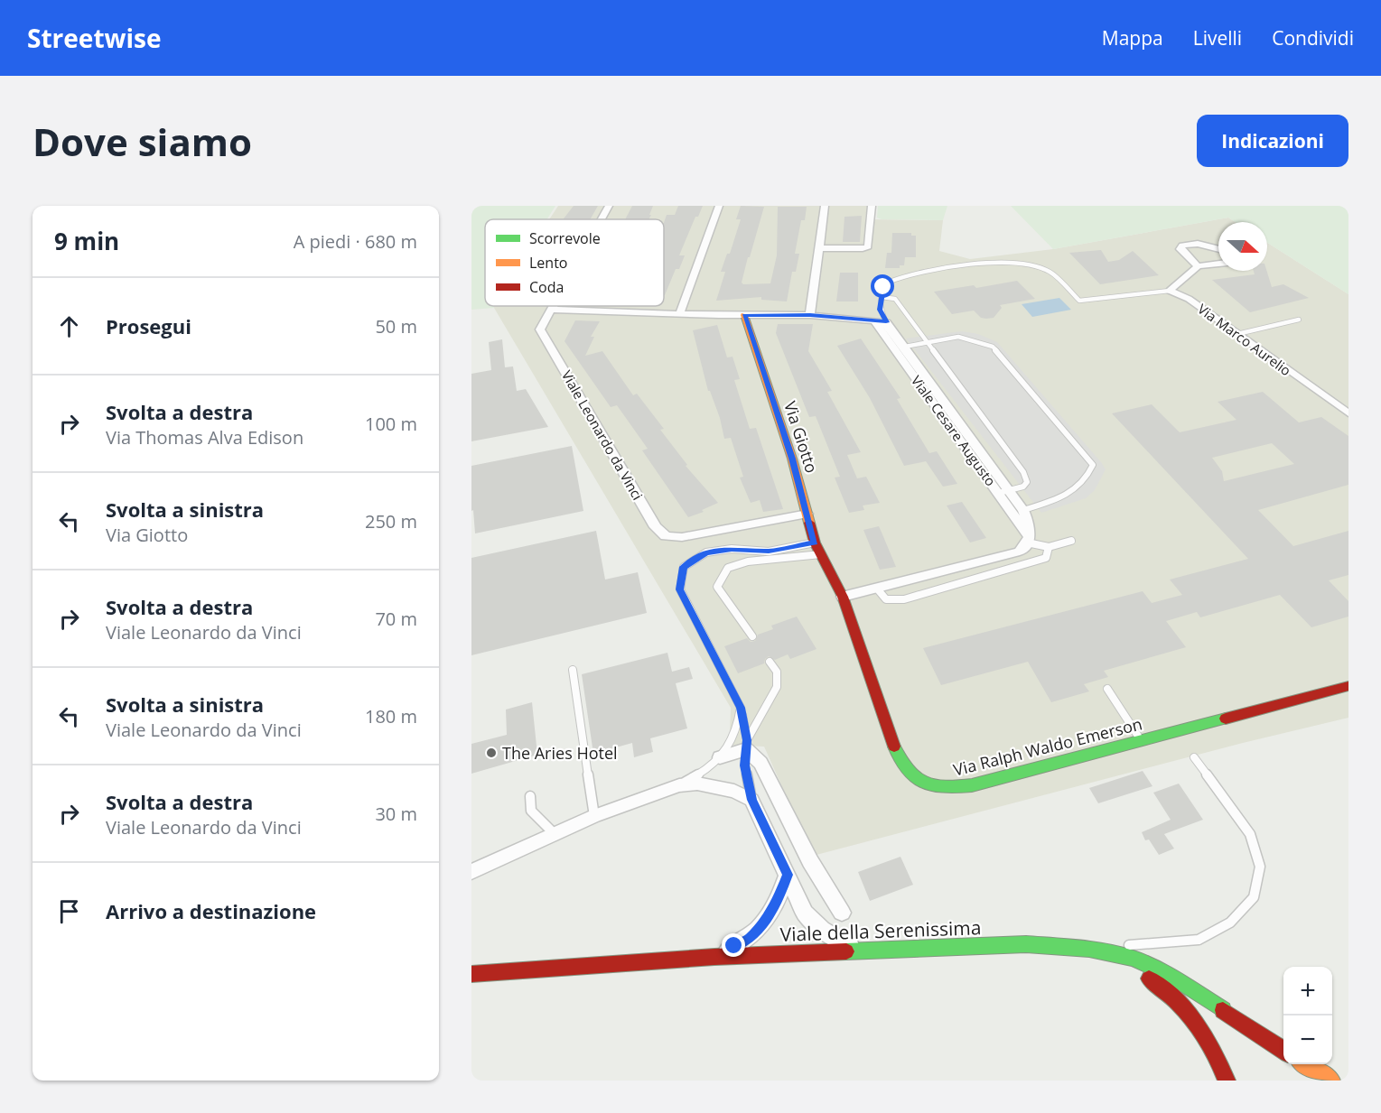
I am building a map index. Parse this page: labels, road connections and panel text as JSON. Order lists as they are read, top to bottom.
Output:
{
  "streets": {
    "street": [
      "Via Marco Aurelio",
      "Viale Cesare Augusto",
      "Viale Leonardo da Vinci",
      "Via Giotto",
      "Via Ralph Waldo Emerson",
      "Viale della Serenissima"
    ]
  },
  "crossings": [
    ["Viale Leonardo da Vinci", "Via Giotto"],
    ["Via Giotto", "Via Ralph Waldo Emerson"]
  ],
  "places": ["The Aries Hotel"],
  "legend": ["Scorrevole", "Lento", "Coda"],
  "north": "right",
  "page": {
    "header": "Streetwise",
    "nav": ["Mappa", "Livelli", "Condividi"],
    "buttons": "Indicazioni",
    "title": "Dove siamo",
    "heading": ["9 min", "A piedi · 680 m"],
    "list": [
      ["Prosegui", "50 m"],
      ["Svolta a destra", "Via Thomas Alva Edison", "100 m"],
      ["Svolta a sinistra", "Via Giotto", "250 m"],
      ["Svolta a destra", "Viale Leonardo da Vinci", "70 m"],
      ["Svolta a sinistra", "Viale Leonardo da Vinci", "180 m"],
      ["Svolta a destra", "Viale Leonardo da Vinci", "30 m"],
      "Arrivo a destinazione"
    ],
    "map_buttons": ["+", "−"]
  }
}
